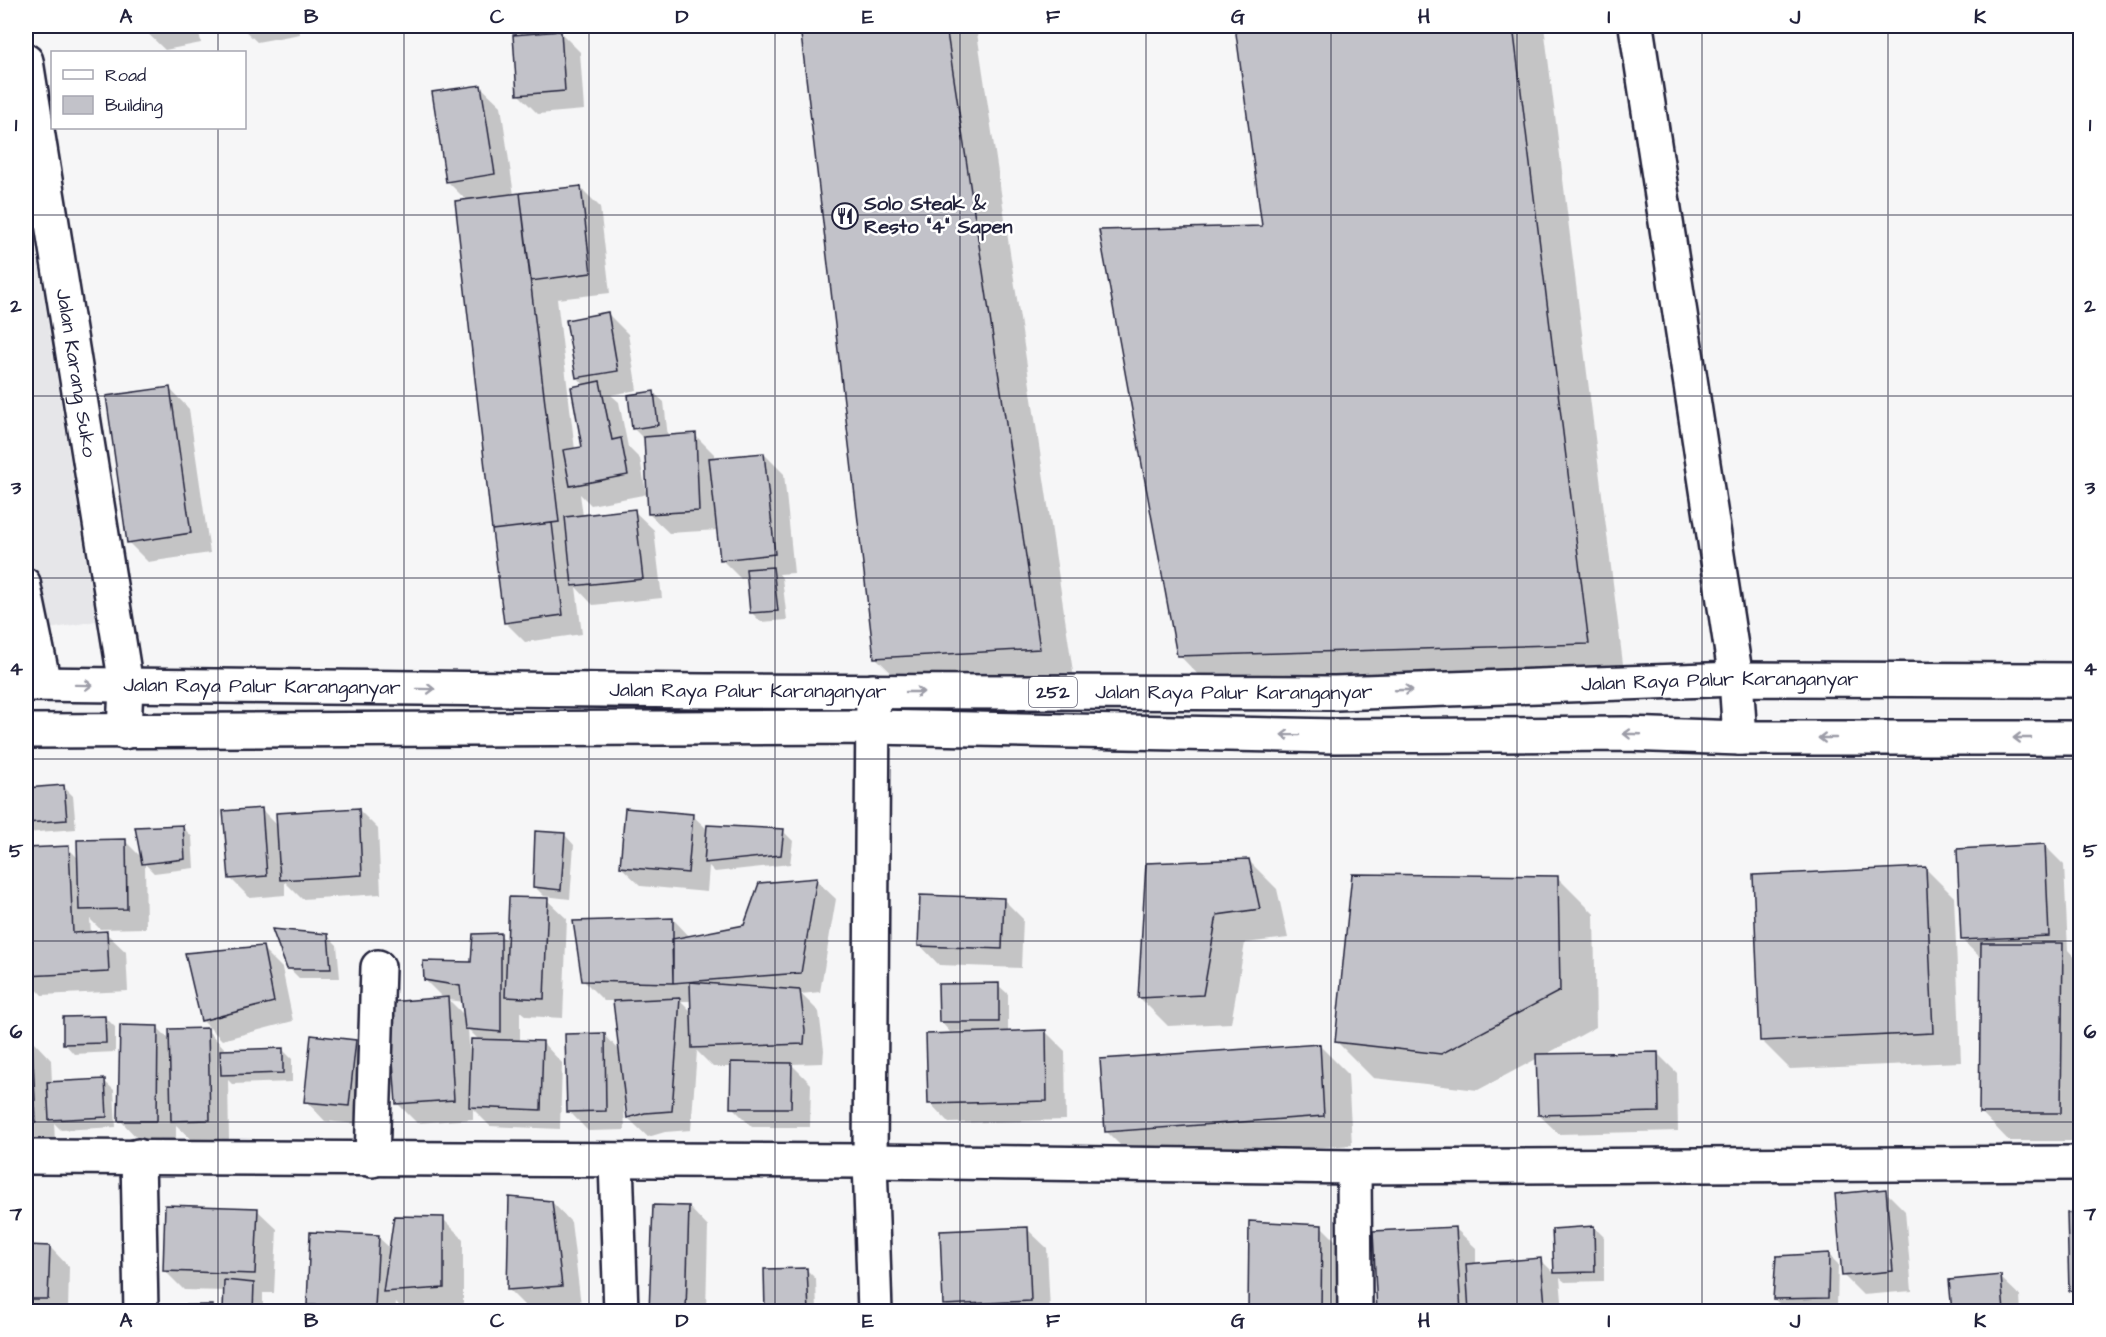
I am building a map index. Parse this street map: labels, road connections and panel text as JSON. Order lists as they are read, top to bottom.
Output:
{
  "streets": {
    "street": ["Jalan Karang Suko", "Jalan Raya Palur Karanganyar", "252"]
  },
  "crossings": [
    ["Jalan Karang Suko", "Jalan Raya Palur Karanganyar"]
  ],
  "places": {
    "restaurant": ["Solo Steak & Resto \"4\" Sapen"]
  },
  "legend": ["Road", "Building"],
  "grid": {
    "columns": [
      "A",
      "B",
      "C",
      "D",
      "E",
      "F",
      "G",
      "H",
      "I",
      "J",
      "K"
    ],
    "rows": [
      "1",
      "2",
      "3",
      "4",
      "5",
      "6",
      "7"
    ]
  }
}
